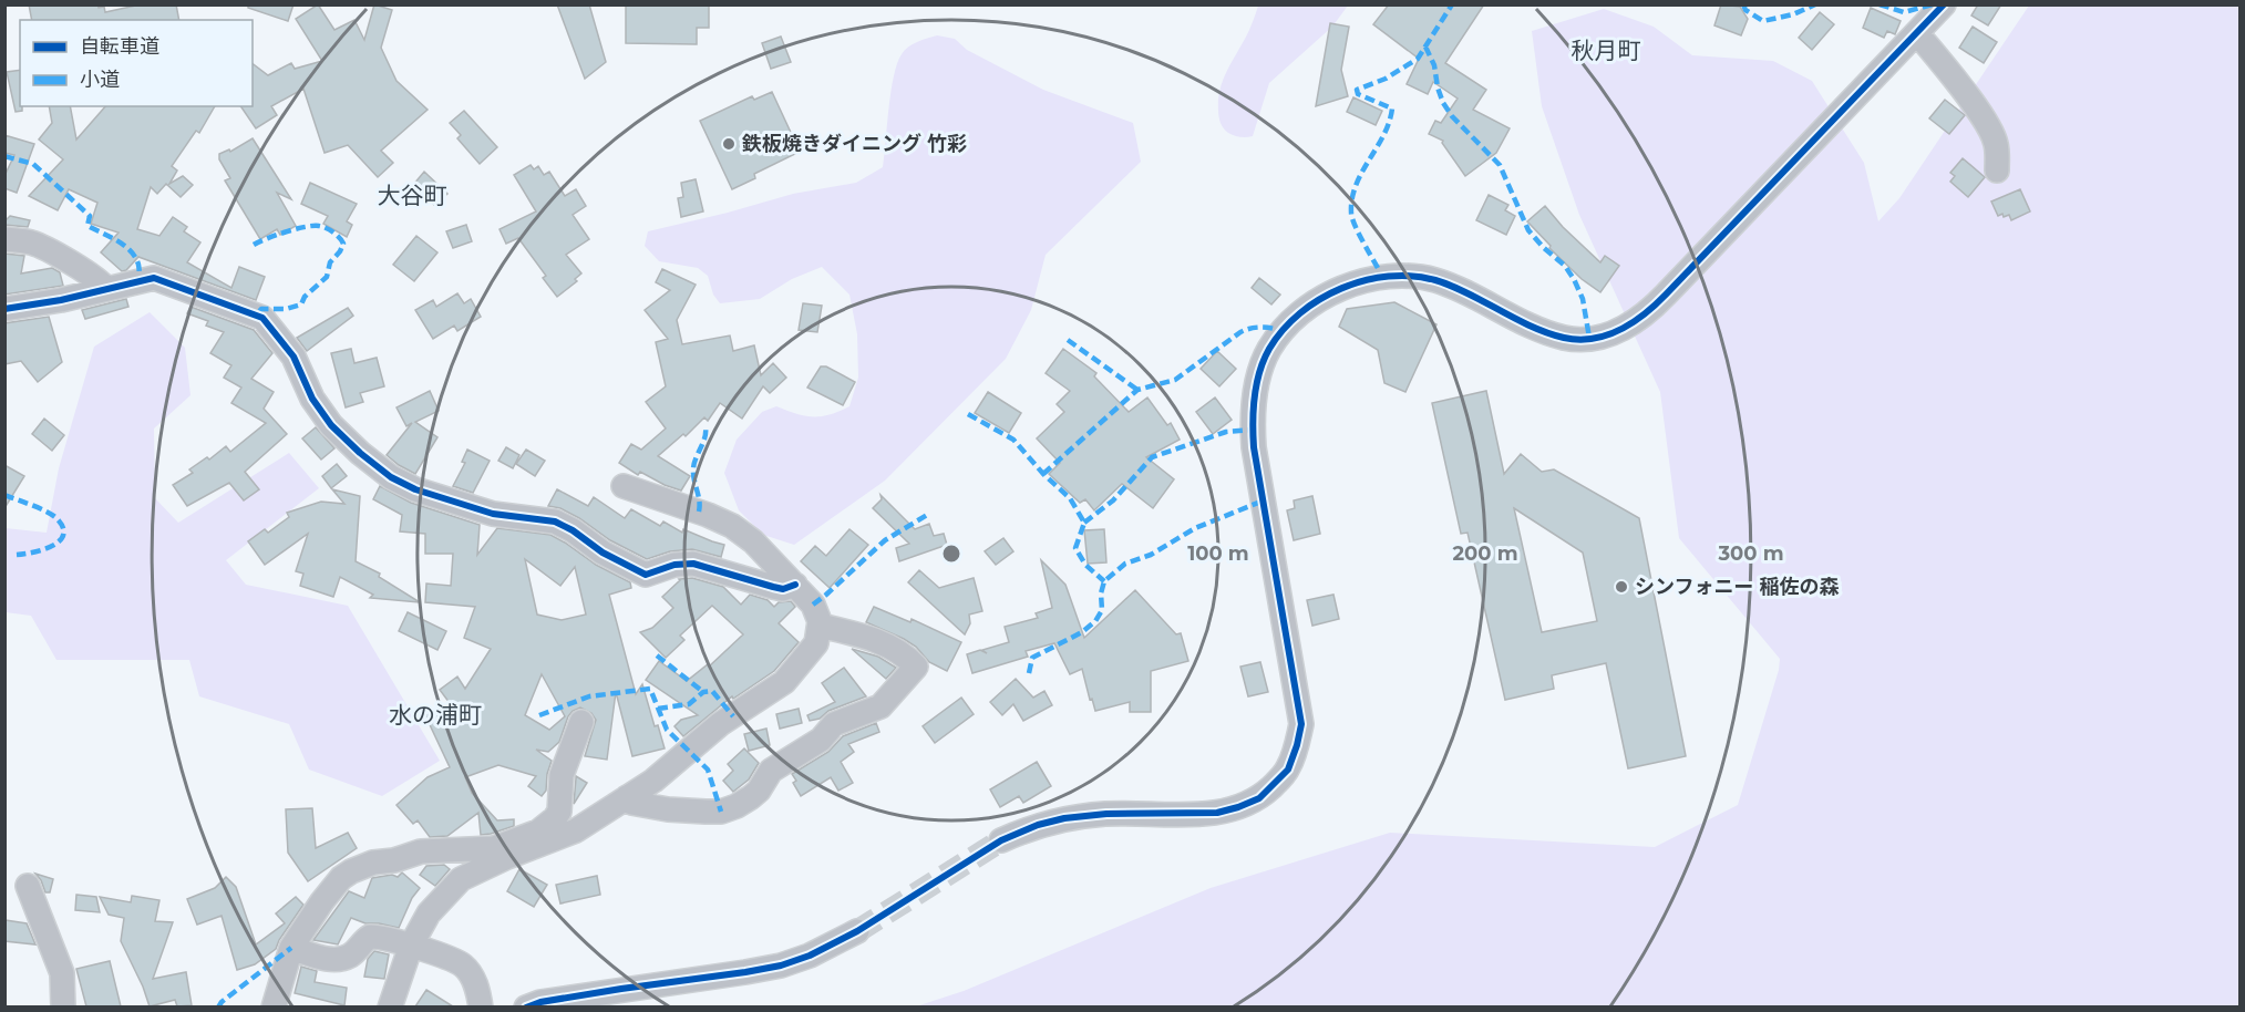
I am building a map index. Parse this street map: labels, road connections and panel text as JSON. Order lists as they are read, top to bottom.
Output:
{
  "districts": ["秋月町", "大谷町", "水の浦町"],
  "places": ["鉄板焼きダイニング 竹彩", "シンフォニー 稲佐の森"],
  "legend": ["自転車道", "小道"],
  "rings": ["100 m", "200 m", "300 m"]
}
